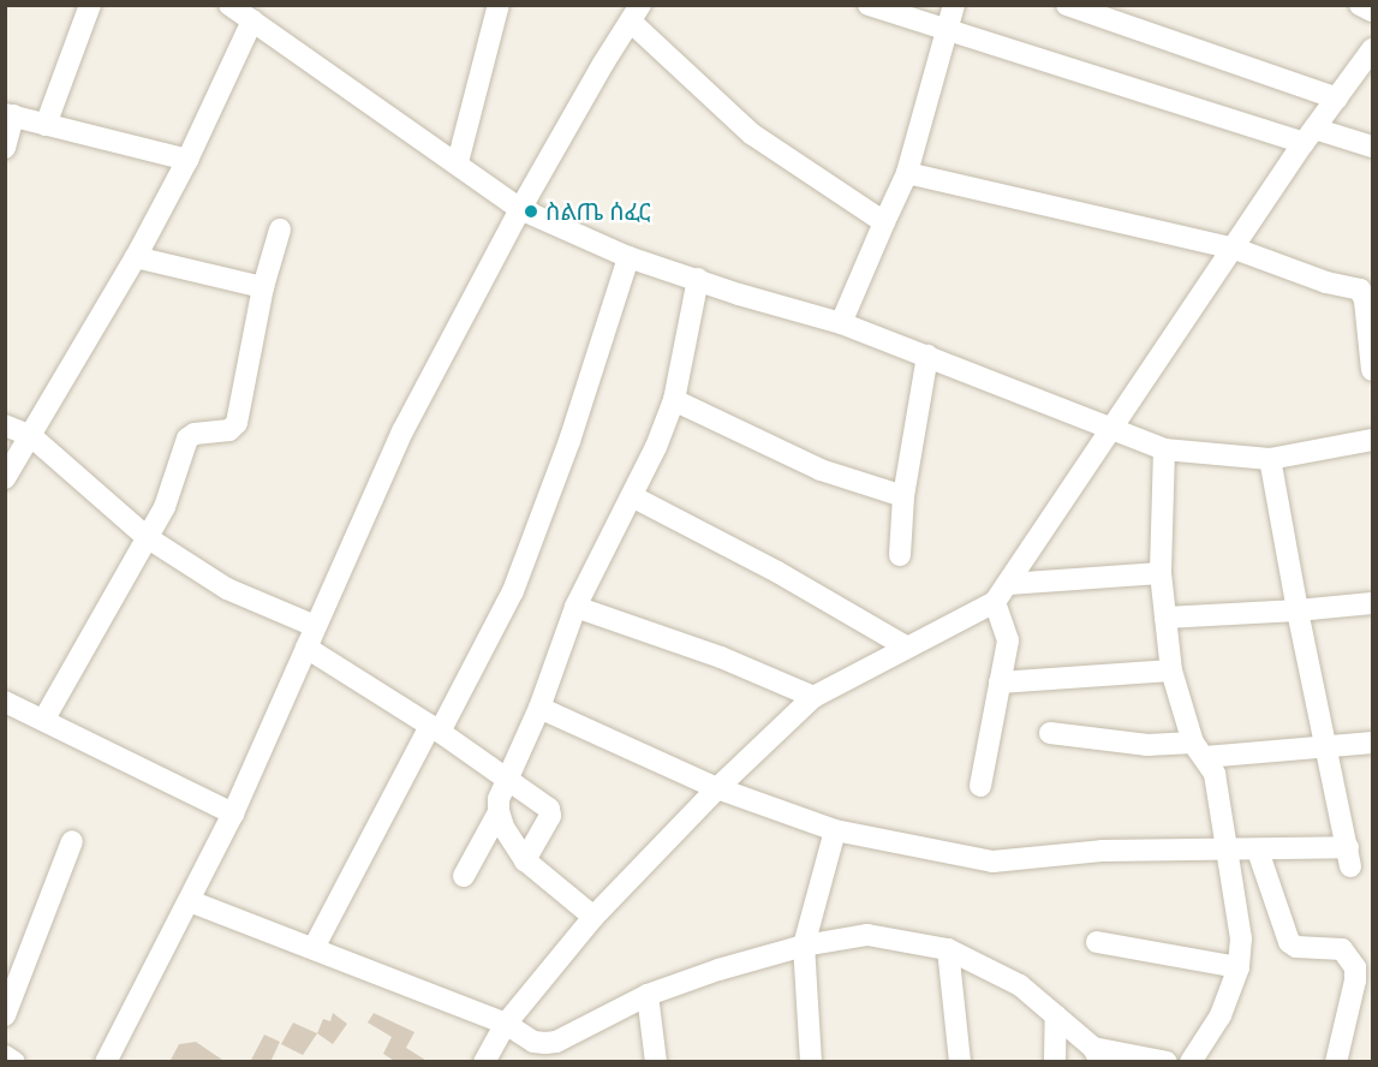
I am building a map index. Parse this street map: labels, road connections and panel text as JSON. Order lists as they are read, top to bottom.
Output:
{
  "places": ["ስልጤ ሰፈር"]
}
